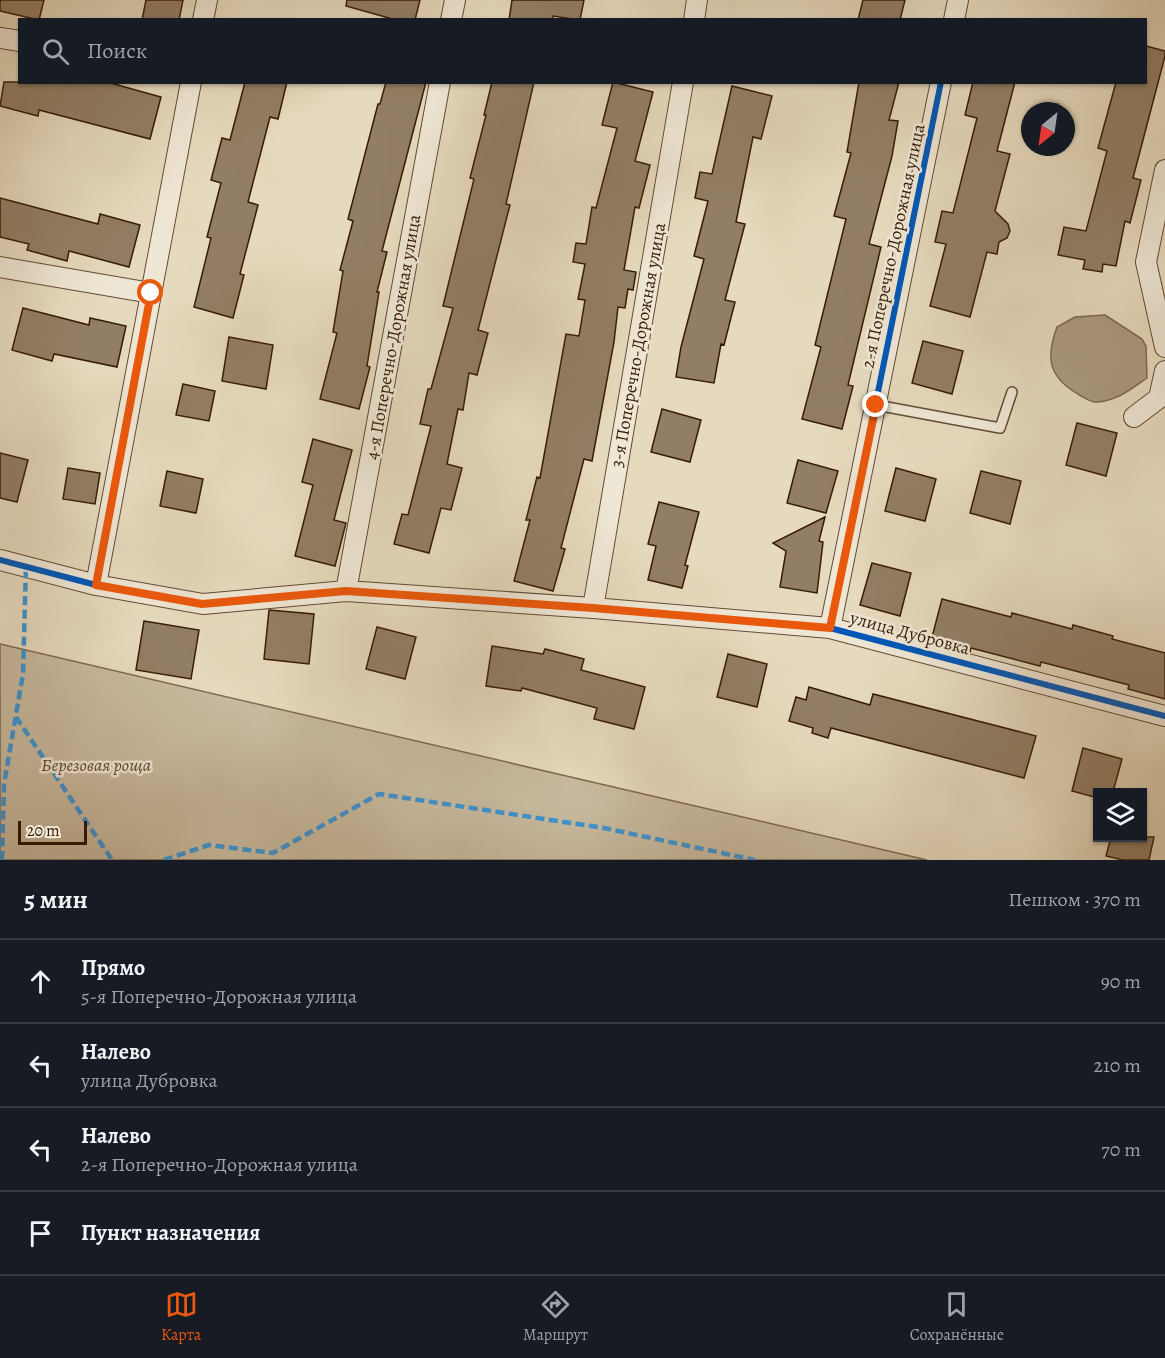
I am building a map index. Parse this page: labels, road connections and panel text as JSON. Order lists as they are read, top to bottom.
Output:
{
  "streets": {
    "street": [
      "2-я Поперечно-Дорожная улица",
      "4-я Поперечно-Дорожная улица",
      "3-я Поперечно-Дорожная улица",
      "улица Дубровка"
    ]
  },
  "crossings": [
    ["2-я Поперечно-Дорожная улица", "улица Дубровка"],
    ["4-я Поперечно-Дорожная улица", "улица Дубровка"],
    ["3-я Поперечно-Дорожная улица", "улица Дубровка"]
  ],
  "parks": ["Березовая роща"],
  "scale_bar": "20 m",
  "north": "bottom left",
  "page": {
    "search": "Поиск",
    "scale": "20 m",
    "heading": ["5 мин", "Пешком · 370 m"],
    "list": [
      ["Прямо", "5-я Поперечно-Дорожная улица", "90 m"],
      ["Налево", "улица Дубровка", "210 m"],
      ["Налево", "2-я Поперечно-Дорожная улица", "70 m"],
      "Пункт назначения"
    ],
    "nav": ["Карта", "Маршрут", "Сохранённые"]
  }
}
